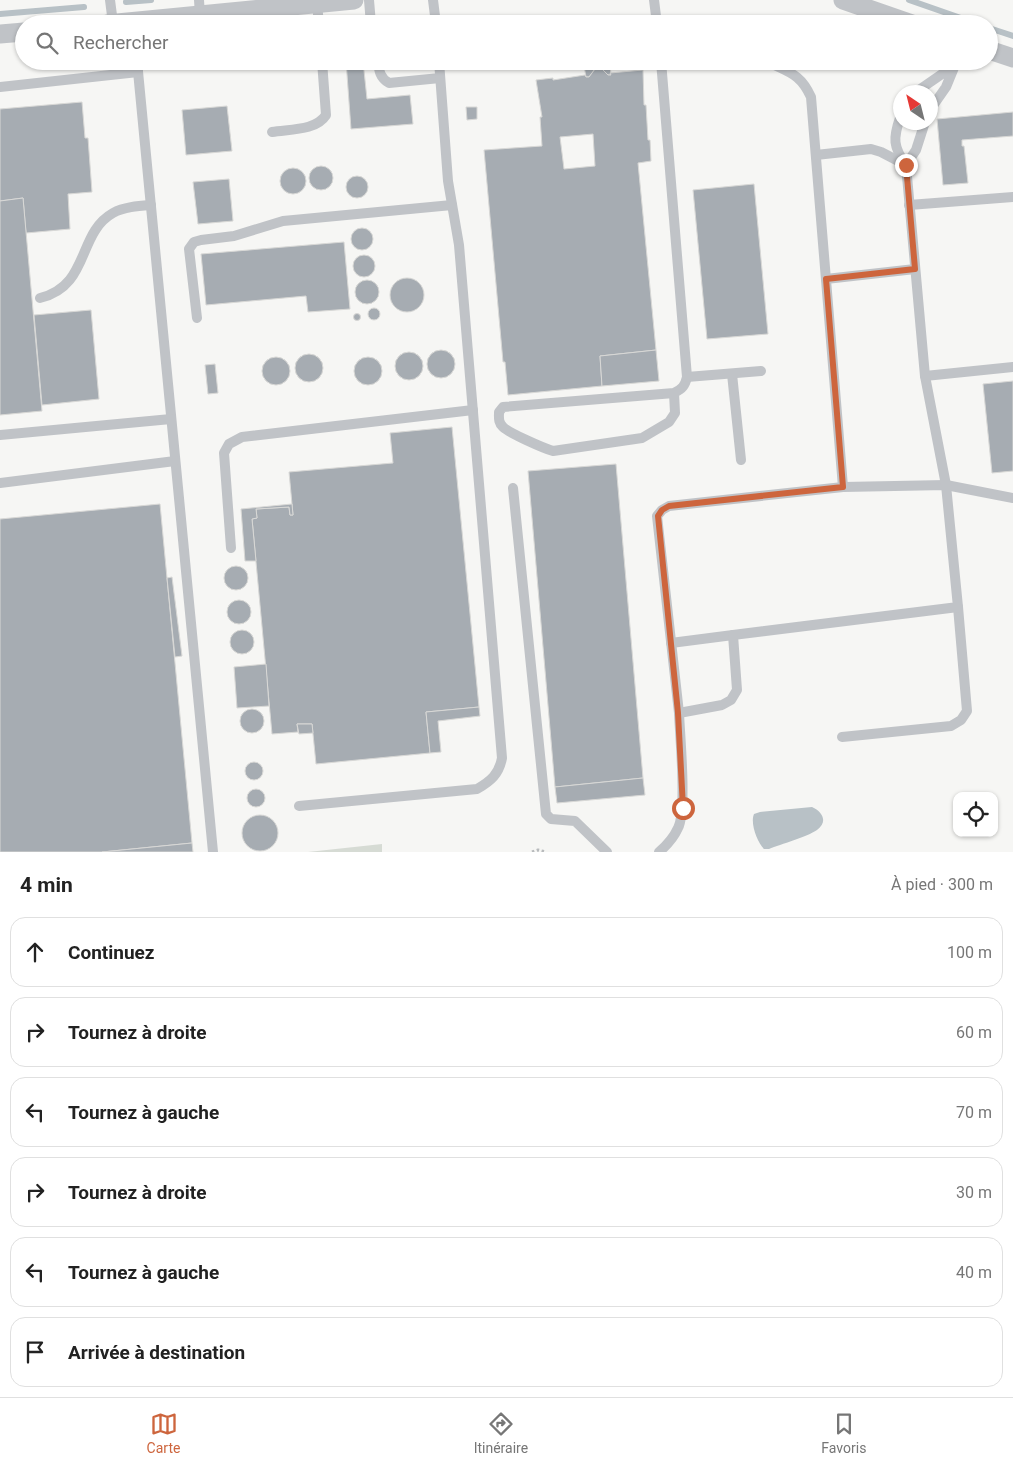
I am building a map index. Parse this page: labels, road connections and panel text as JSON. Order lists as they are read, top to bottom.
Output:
{
  "north": "top left",
  "page": {
    "search": "Rechercher",
    "heading": ["4 min", "À pied · 300 m"],
    "list": [
      ["Continuez", "100 m"],
      ["Tournez à droite", "60 m"],
      ["Tournez à gauche", "70 m"],
      ["Tournez à droite", "30 m"],
      ["Tournez à gauche", "40 m"],
      "Arrivée à destination"
    ],
    "nav": ["Carte", "Itinéraire", "Favoris"]
  }
}
